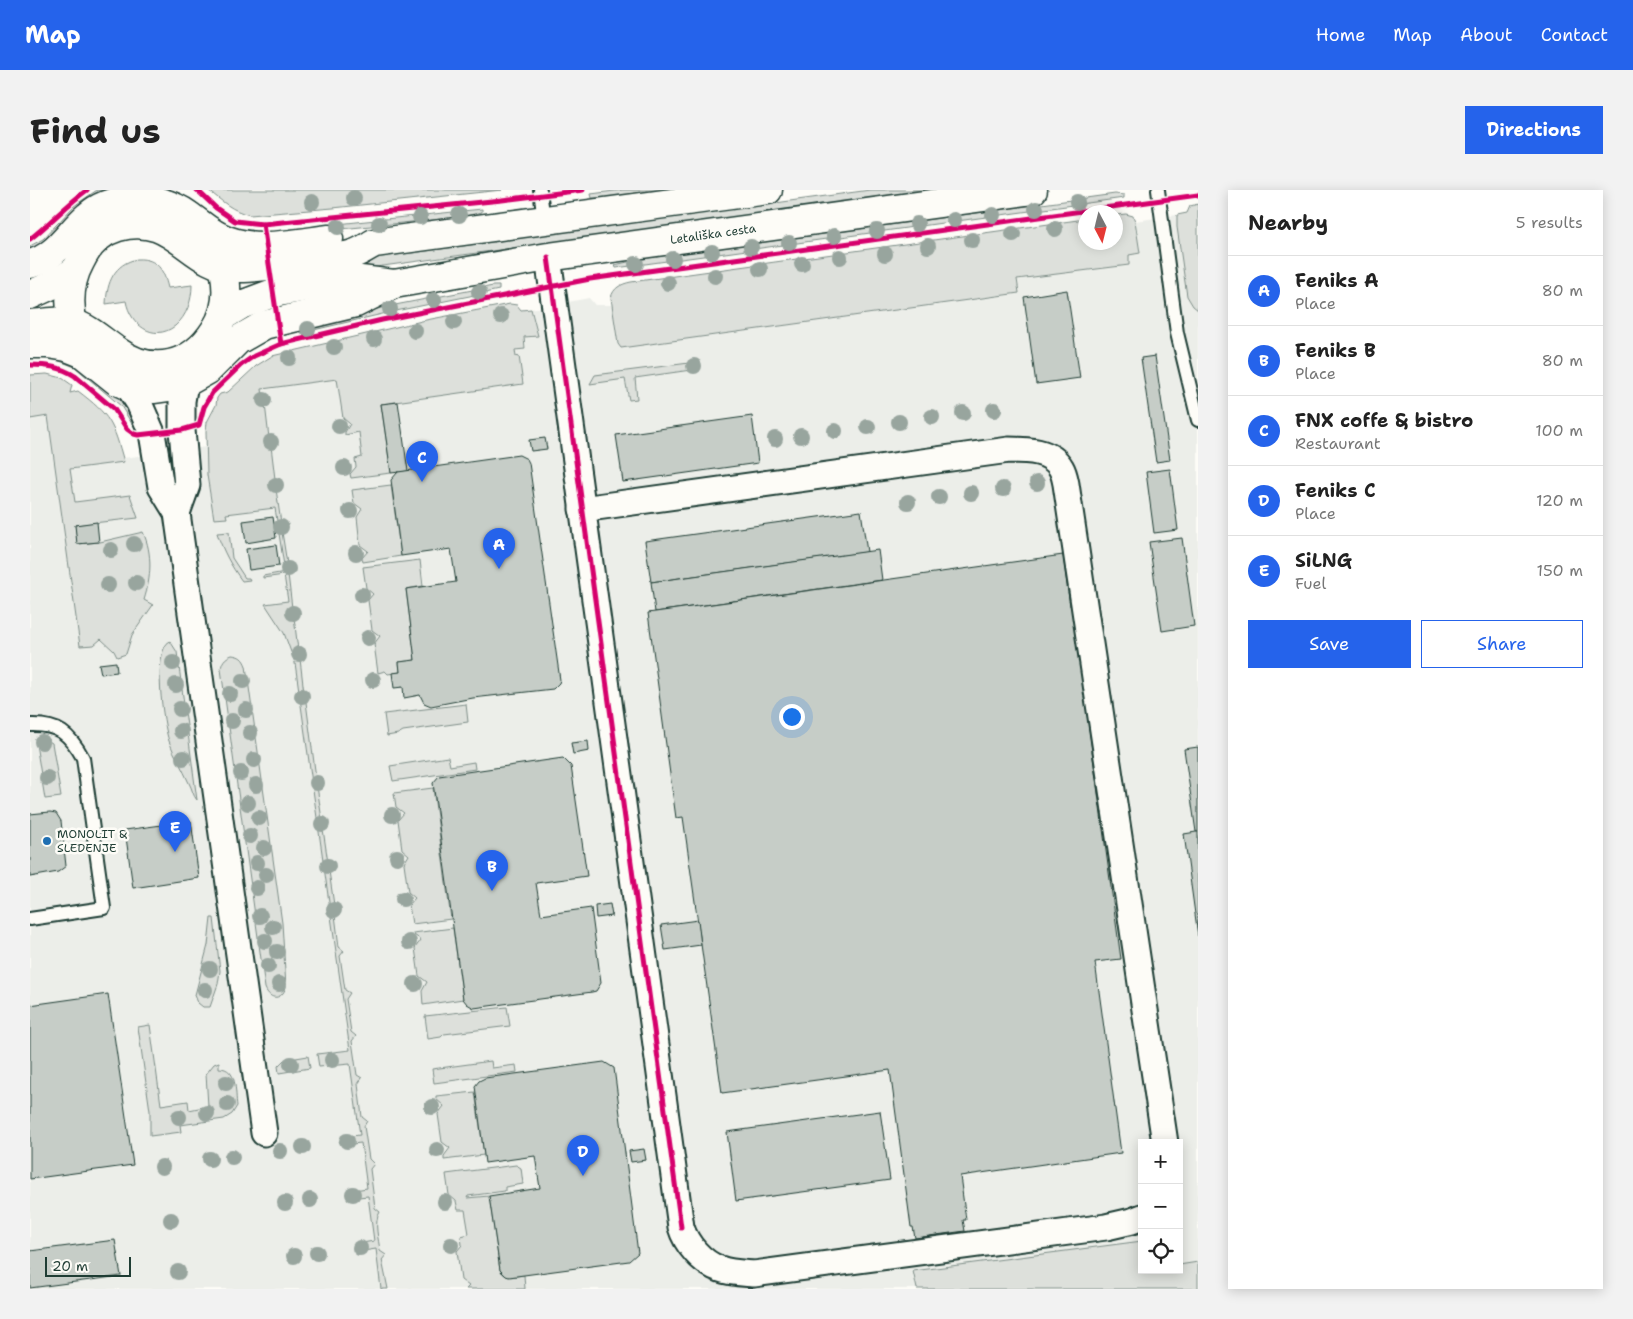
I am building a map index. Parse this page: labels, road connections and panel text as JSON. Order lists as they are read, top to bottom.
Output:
{
  "streets": {
    "main road": ["Letališka cesta"]
  },
  "places": ["MONOLIT & SLEDENJE"],
  "scale_bar": "20 m",
  "north": "bottom",
  "page": {
    "header": "Map",
    "nav": [
      "Home",
      "Map",
      "About",
      "Contact"
    ],
    "buttons": [
      "Directions",
      ["Save", "Share"]
    ],
    "title": "Find us",
    "heading": ["Nearby", "5 results"],
    "list": [
      {
        "mark": "A",
        "name": "Feniks A",
        "note": "Place",
        "value": "80 m"
      },
      {
        "mark": "B",
        "name": "Feniks B",
        "note": "Place",
        "value": "80 m"
      },
      {
        "mark": "C",
        "name": "FNX coffe & bistro",
        "note": "Restaurant",
        "value": "100 m"
      },
      {
        "mark": "D",
        "name": "Feniks C",
        "note": "Place",
        "value": "120 m"
      },
      {
        "mark": "E",
        "name": "SiLNG",
        "note": "Fuel",
        "value": "150 m"
      }
    ],
    "pins": [
      "C",
      "A",
      "E",
      "B",
      "D"
    ],
    "map_buttons": ["+", "−"],
    "scale": "20 m"
  }
}
